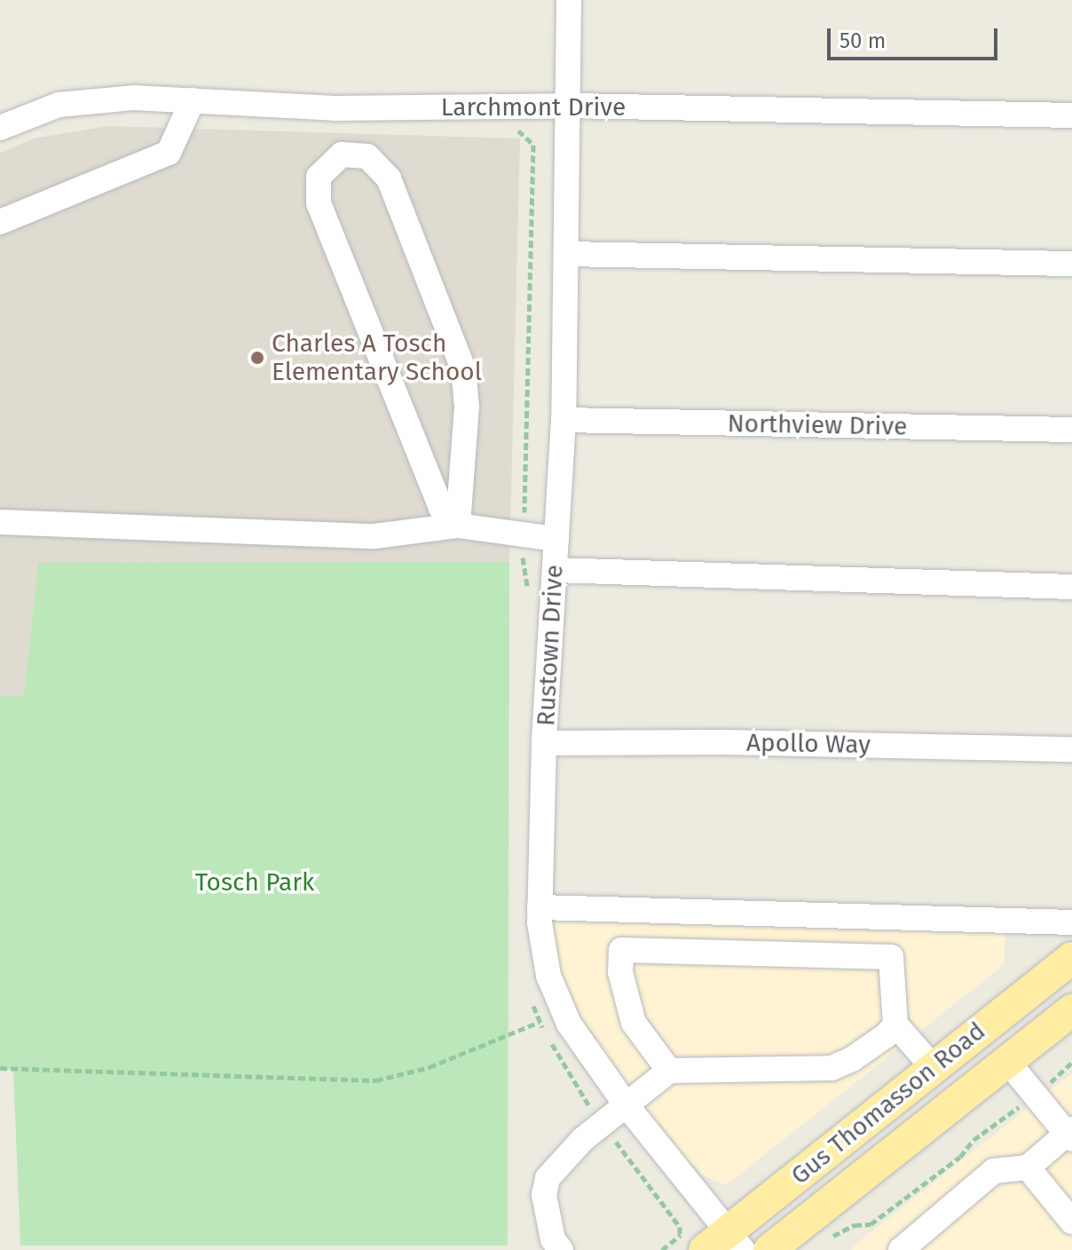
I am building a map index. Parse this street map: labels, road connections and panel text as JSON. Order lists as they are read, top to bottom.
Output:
{
  "streets": {
    "main road": ["Gus Thomasson Road"],
    "street": [
      "Larchmont Drive",
      "Northview Drive",
      "Rustown Drive",
      "Apollo Way"
    ]
  },
  "crossings": [
    ["Larchmont Drive", "Rustown Drive"],
    ["Northview Drive", "Rustown Drive"],
    ["Rustown Drive", "Apollo Way"],
    ["Rustown Drive", "Gus Thomasson Road"]
  ],
  "parks": ["Tosch Park"],
  "places": ["Charles A Tosch Elementary School"],
  "scale_bar": "50 m"
}
